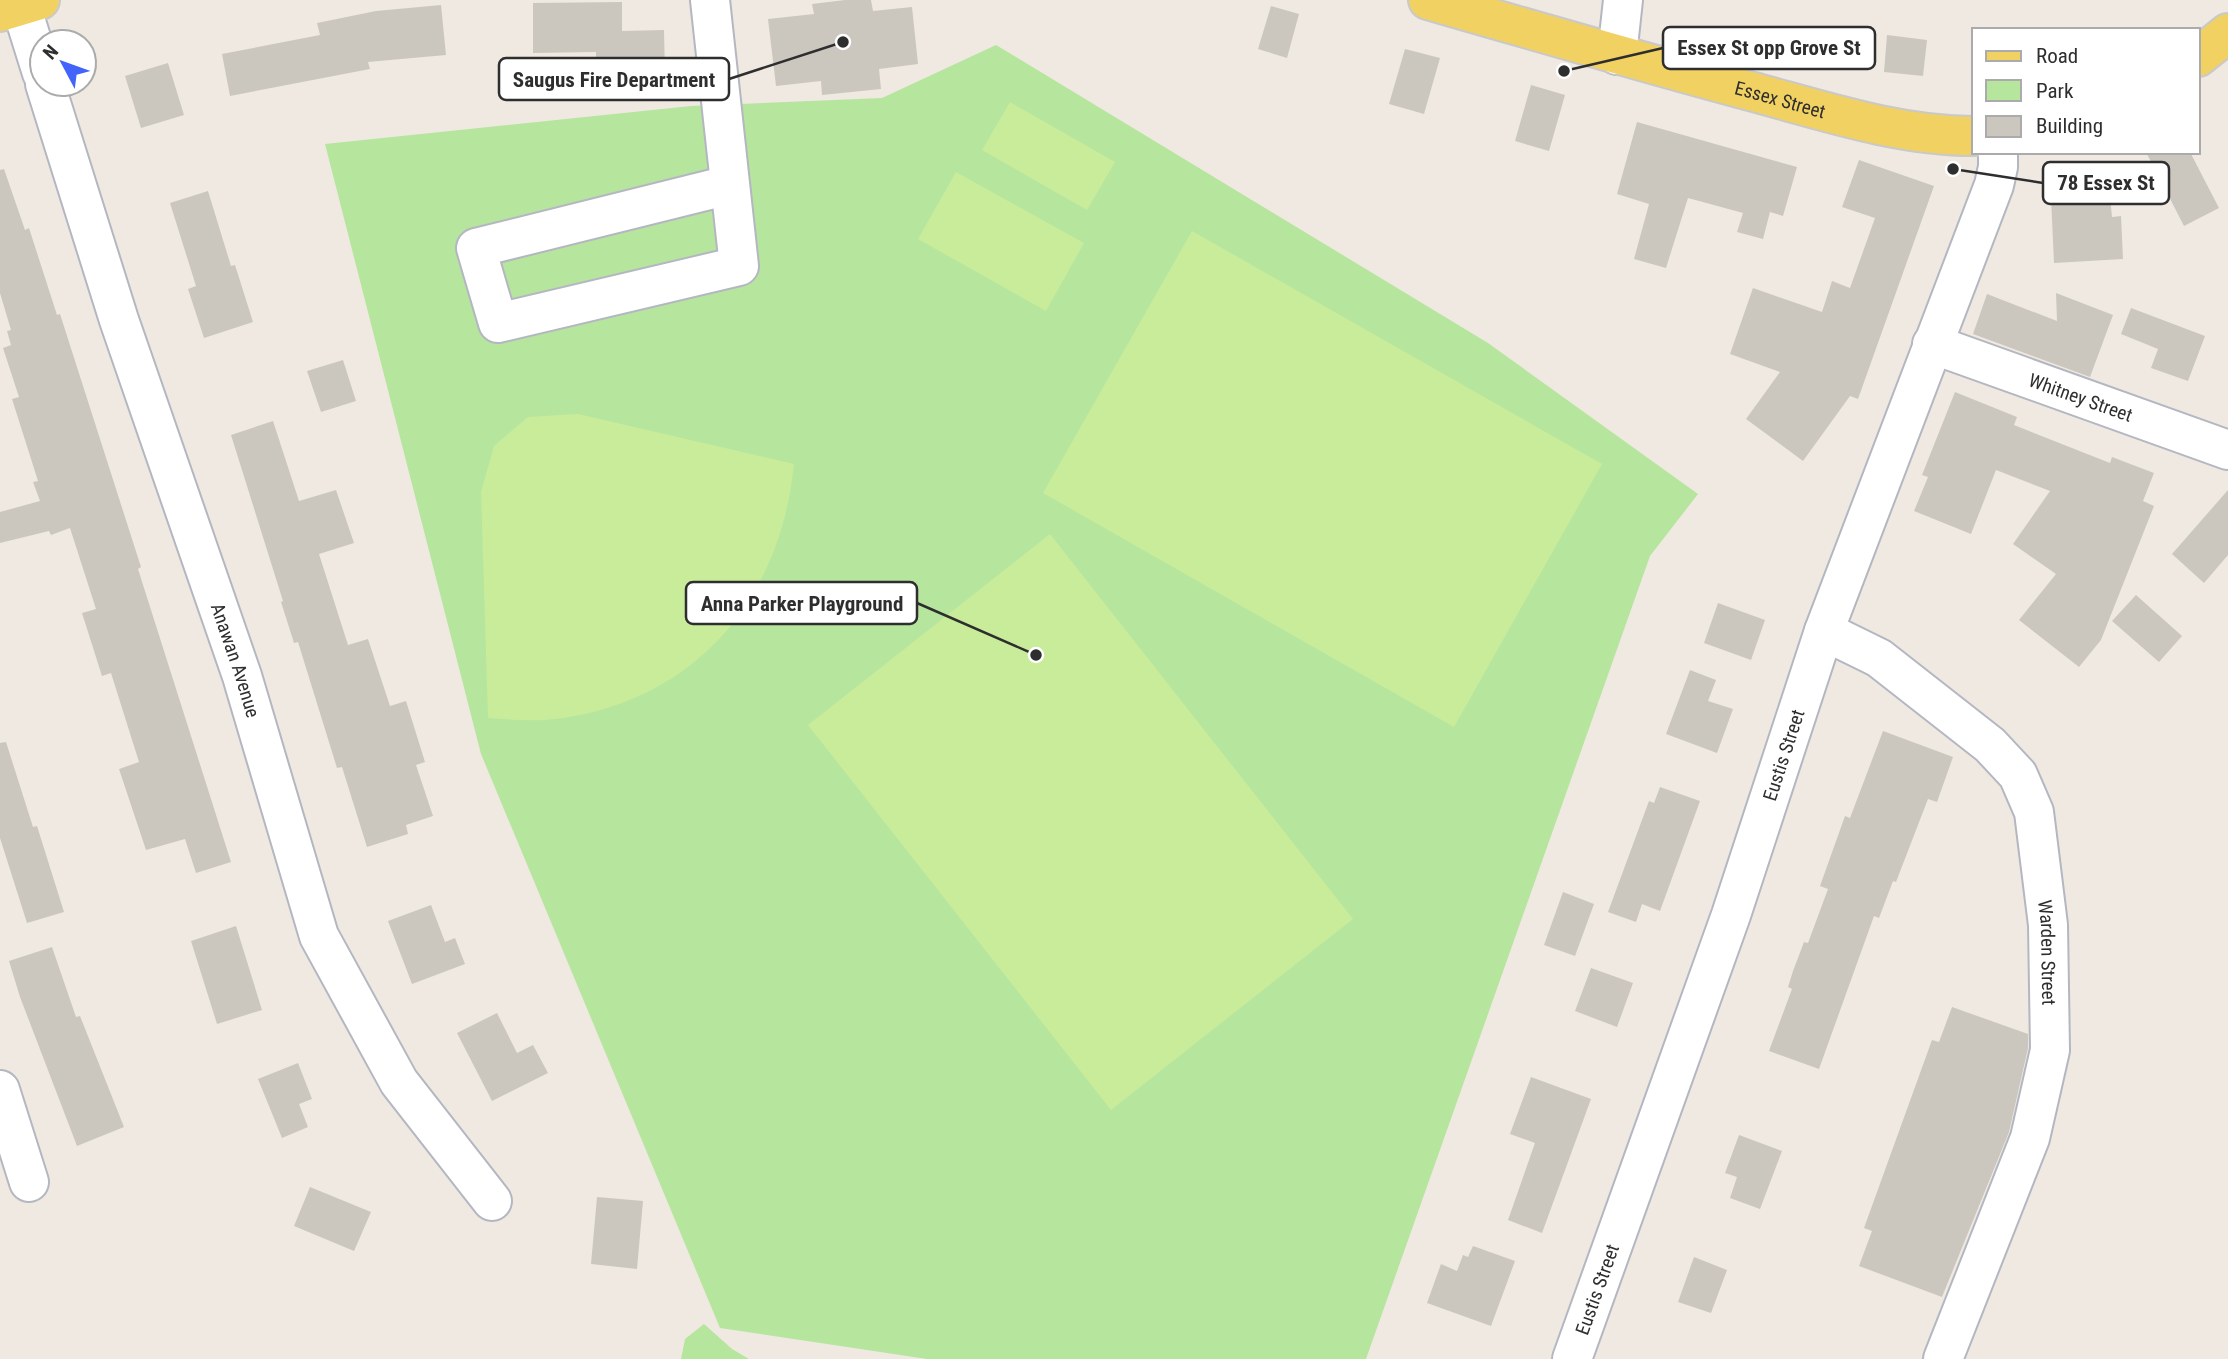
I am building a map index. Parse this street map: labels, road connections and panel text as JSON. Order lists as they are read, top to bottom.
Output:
{
  "streets": {
    "main road": ["Essex Street"],
    "street": [
      "Whitney Street",
      "Anawan Avenue",
      "Eustis Street",
      "Warden Street"
    ]
  },
  "crossings": [
    ["Whitney Street", "Eustis Street"],
    ["Eustis Street", "Warden Street"]
  ],
  "places": [
    "Saugus Fire Department",
    "Essex St opp Grove St",
    "78 Essex St",
    "Anna Parker Playground"
  ],
  "legend": ["Road", "Park", "Building"],
  "north": "top left"
}
